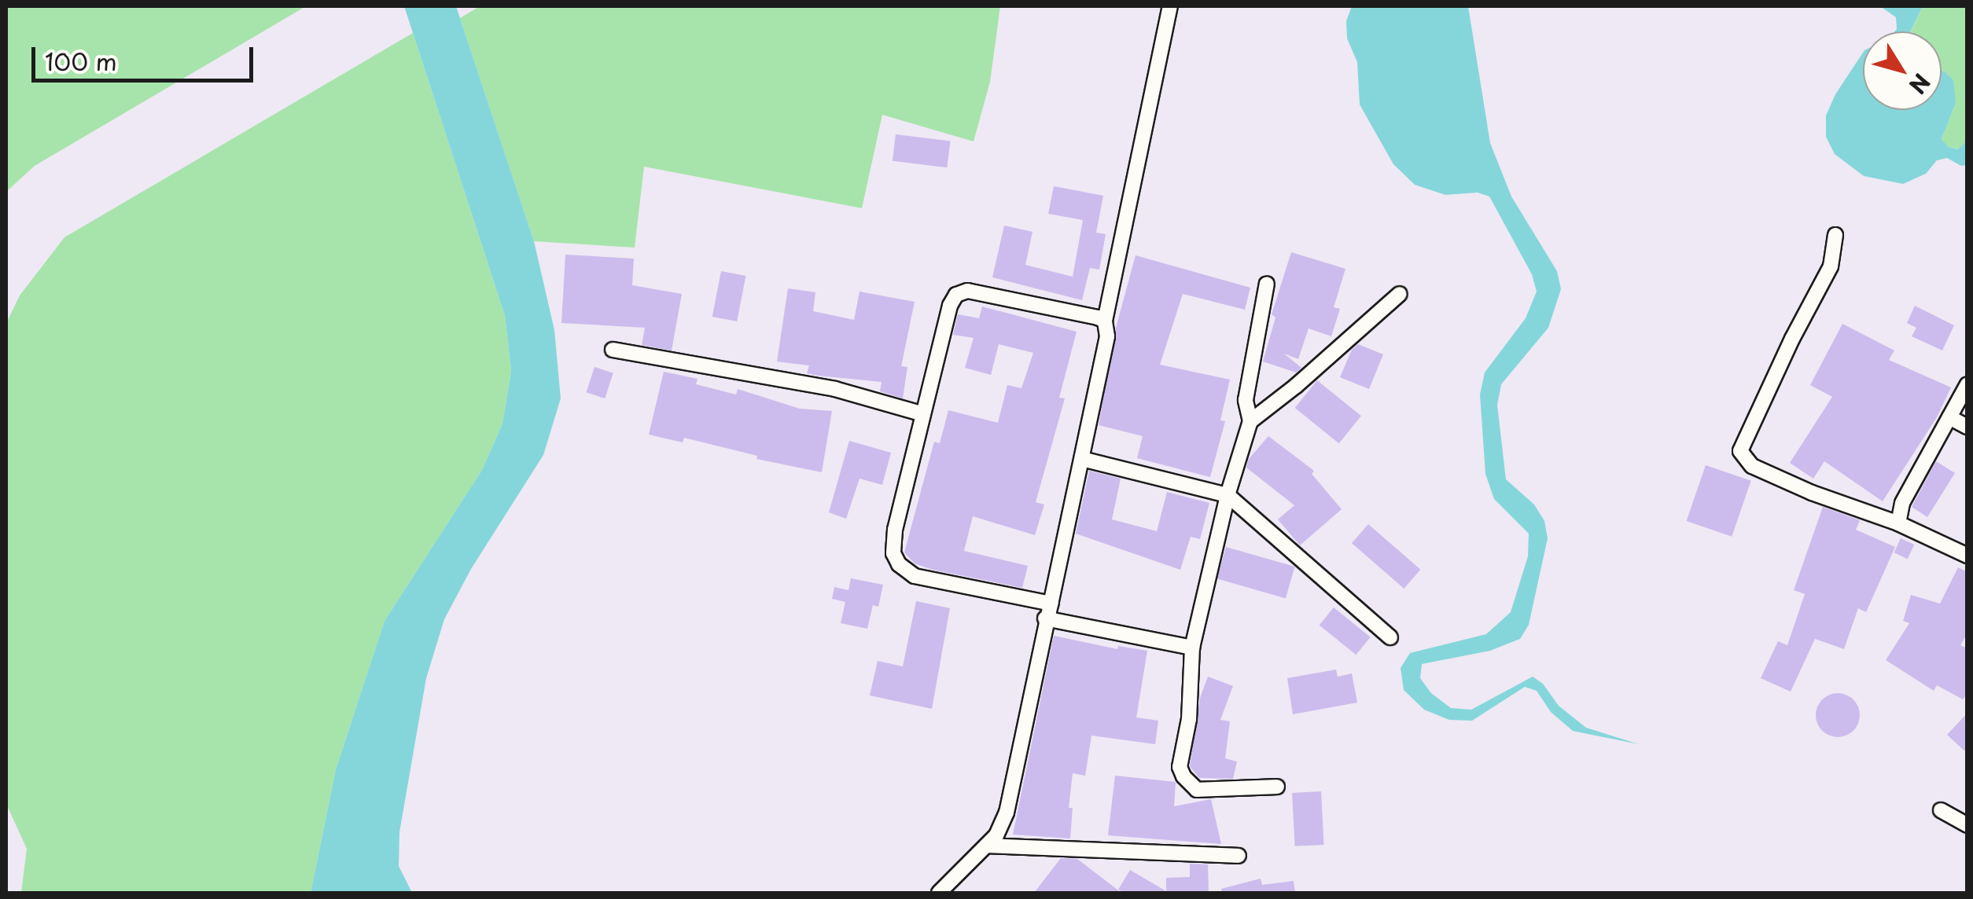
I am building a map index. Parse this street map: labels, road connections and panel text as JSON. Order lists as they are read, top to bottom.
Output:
{
  "scale_bar": "100 m",
  "north": "bottom right"
}
